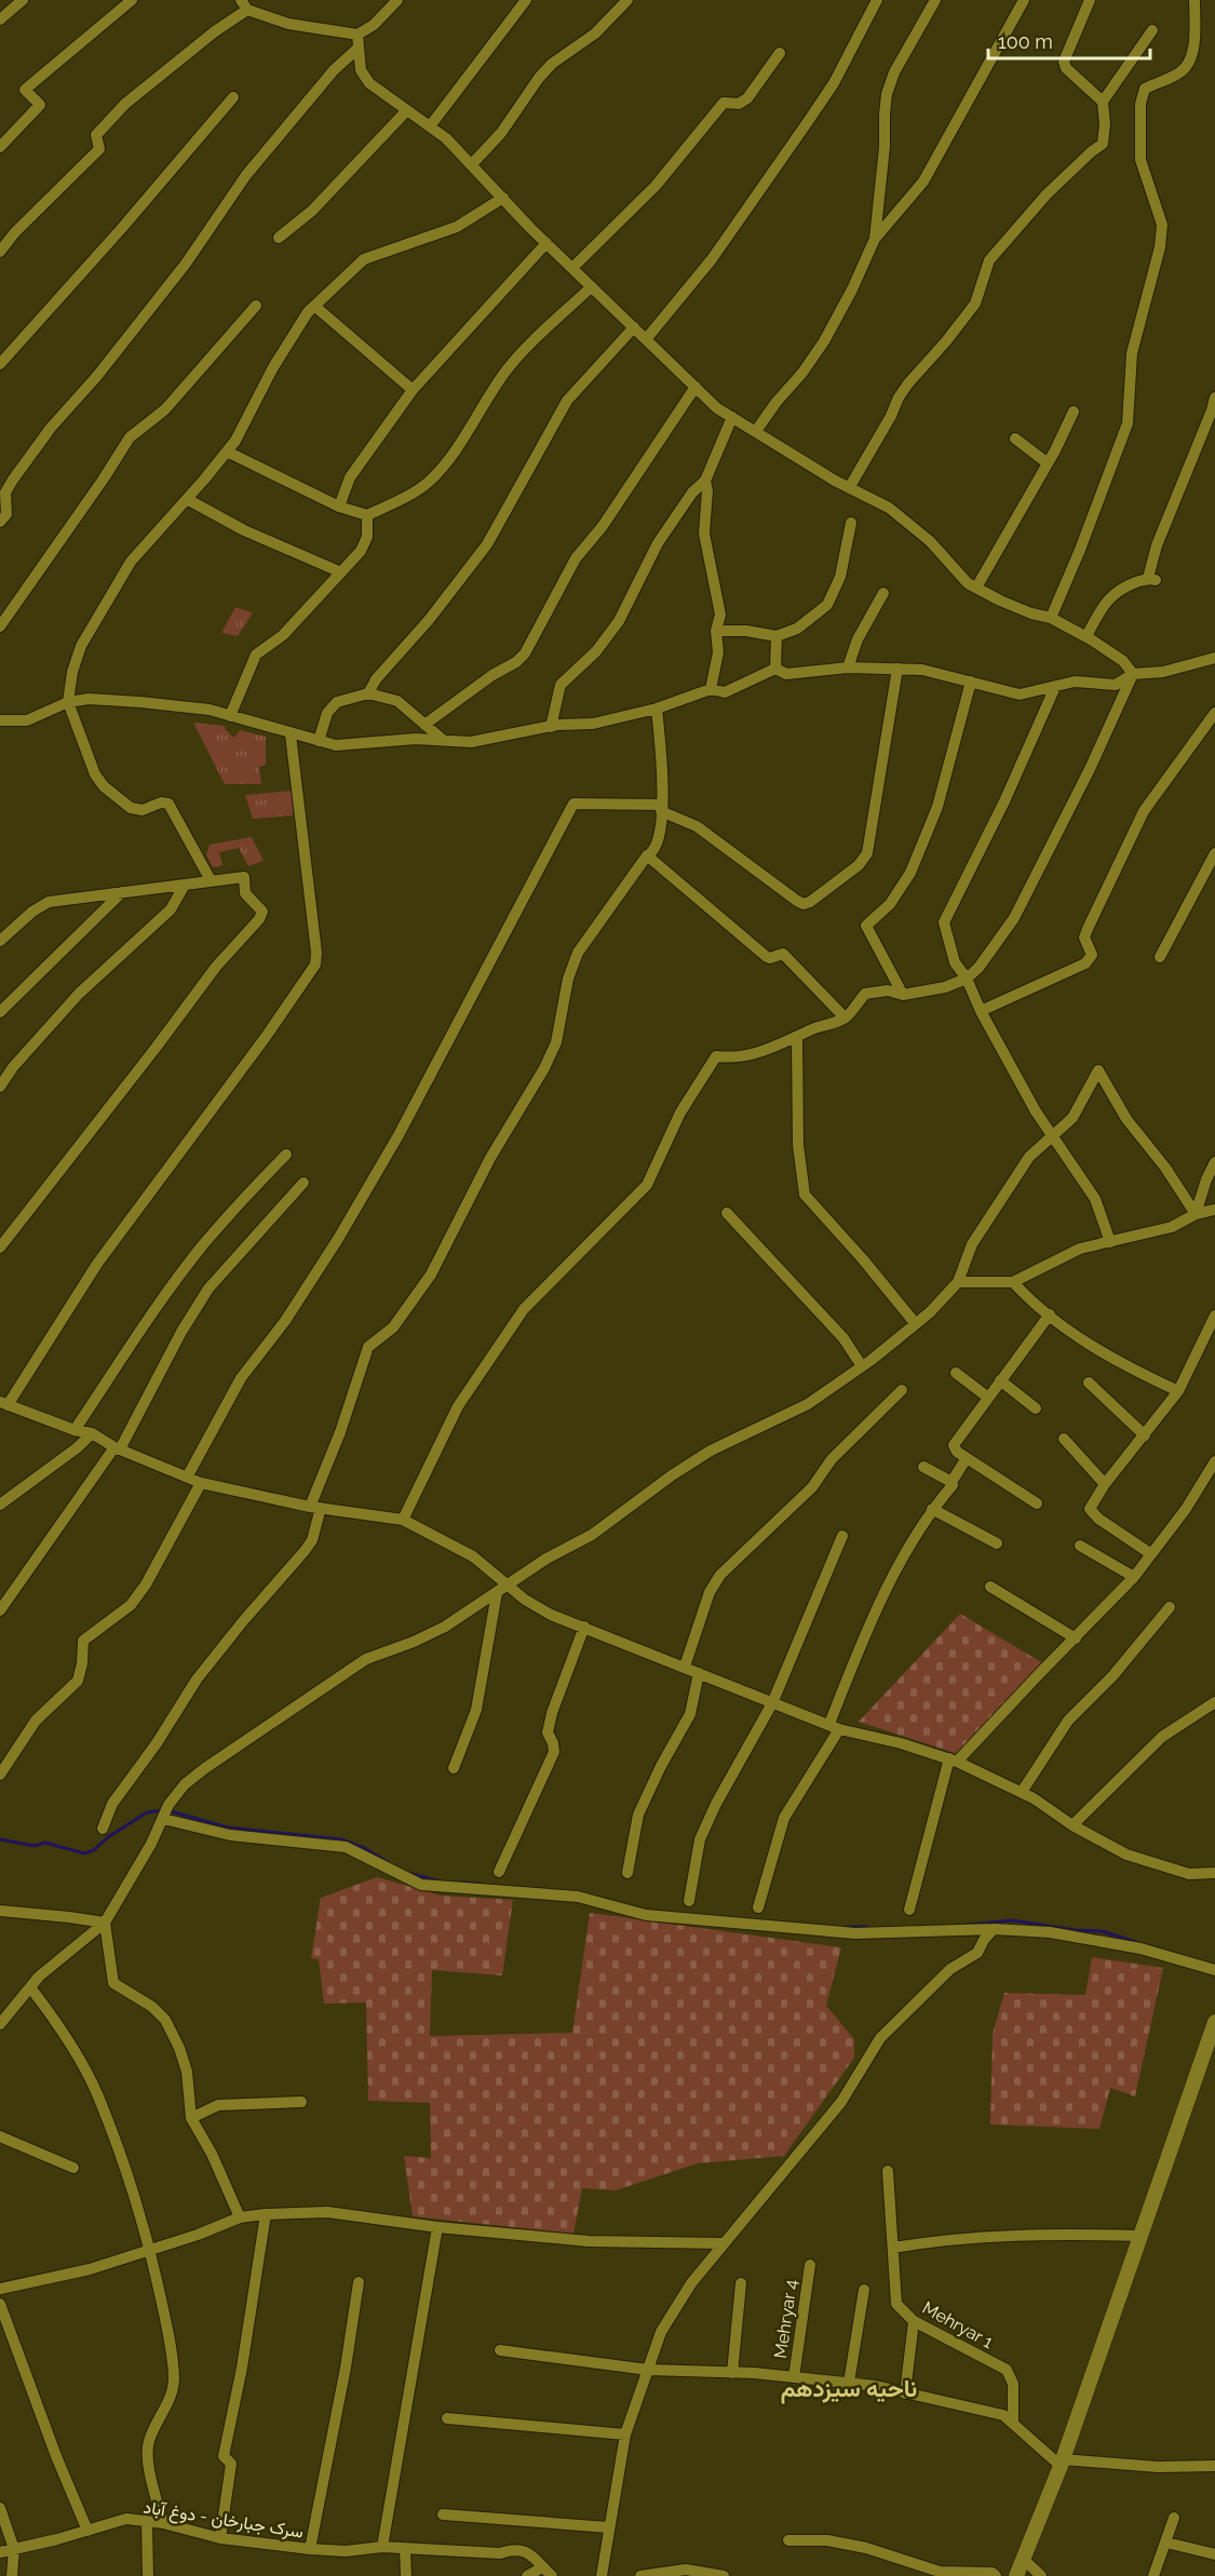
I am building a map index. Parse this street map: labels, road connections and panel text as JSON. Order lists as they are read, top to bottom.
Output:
{
  "streets": {
    "street": ["Mehryar 4", "Mehryar 1", "سرک جبارخان - دوغ آباد"]
  },
  "districts": ["ناحیه سیزدهم"],
  "scale_bar": "100 m"
}
